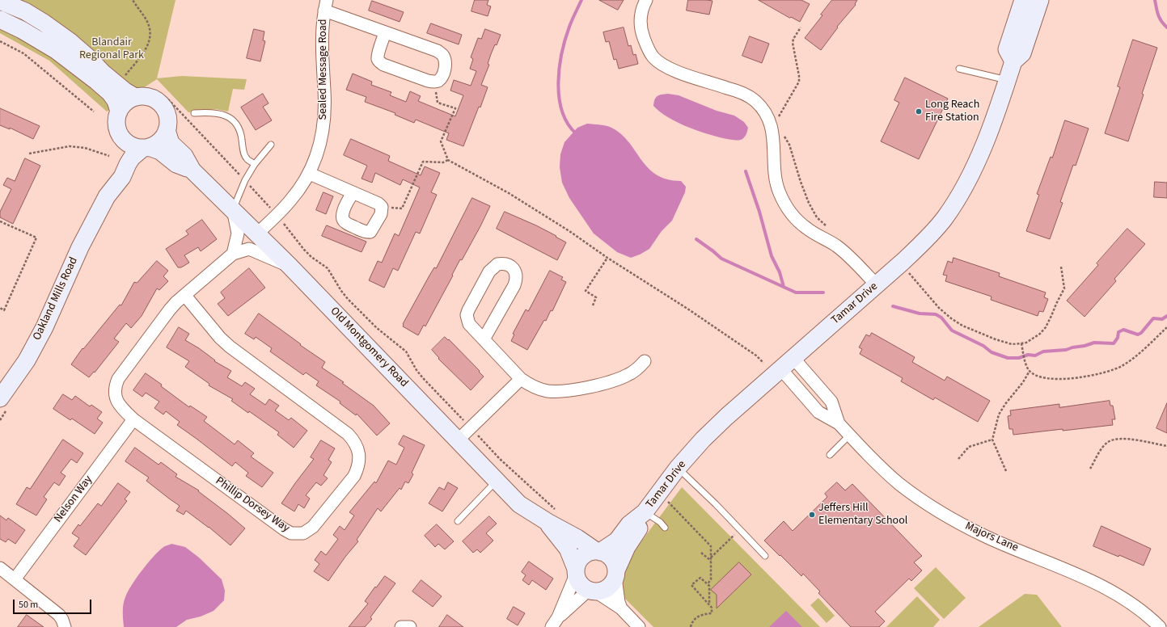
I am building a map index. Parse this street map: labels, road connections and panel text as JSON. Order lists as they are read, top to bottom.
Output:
{
  "streets": {
    "street": [
      "Sealed Message Road",
      "Oakland Mills Road",
      "Tamar Drive",
      "Old Montgomery Road",
      "Nelson Way",
      "Phillip Dorsey Way",
      "Majors Lane"
    ]
  },
  "crossings": [
    ["Sealed Message Road", "Old Montgomery Road"],
    ["Oakland Mills Road", "Old Montgomery Road"],
    ["Tamar Drive", "Old Montgomery Road"],
    ["Tamar Drive", "Majors Lane"],
    ["Old Montgomery Road", "Phillip Dorsey Way"],
    ["Nelson Way", "Phillip Dorsey Way"]
  ],
  "parks": ["Blandair Regional Park"],
  "places": ["Long Reach Fire Station", "Jeffers Hill Elementary School"],
  "scale_bar": "50 m"
}
